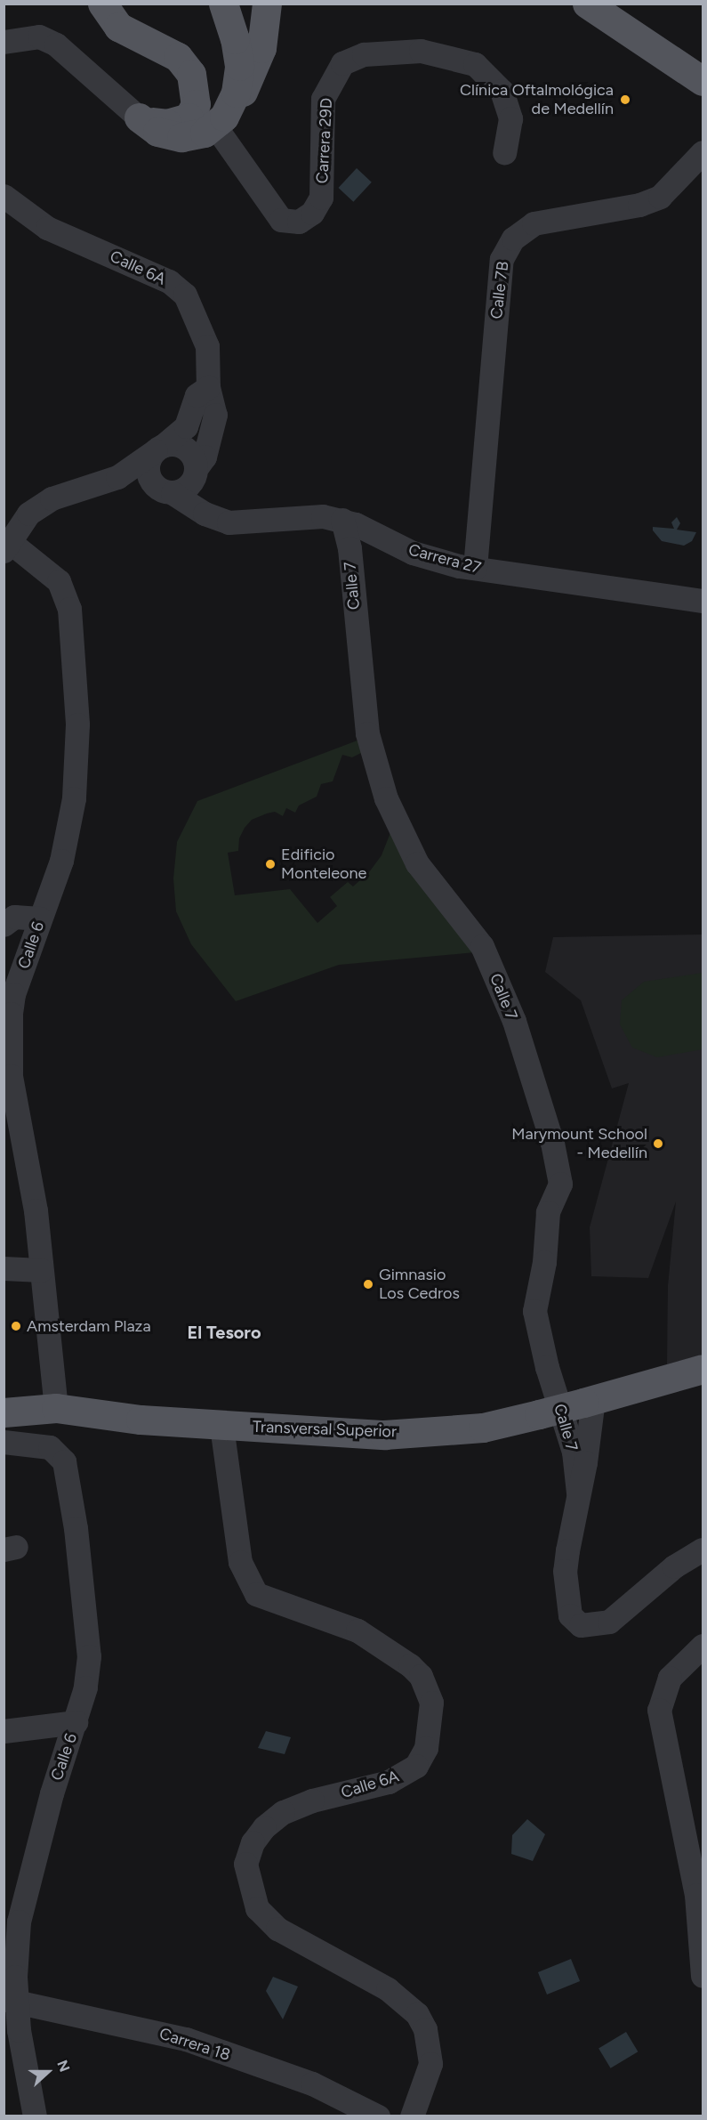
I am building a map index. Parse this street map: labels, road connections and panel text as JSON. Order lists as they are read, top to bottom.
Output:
{
  "streets": {
    "main road": ["Transversal Superior"],
    "street": [
      "Carrera 29D",
      "Calle 6A",
      "Calle 7B",
      "Carrera 27",
      "Calle 7",
      "Calle 6",
      "Carrera 18"
    ]
  },
  "crossings": [
    ["Calle 6A", "Carrera 27"],
    ["Calle 6A", "Transversal Superior"],
    ["Calle 7B", "Carrera 27"],
    ["Carrera 27", "Calle 7"],
    ["Calle 7", "Transversal Superior"],
    ["Calle 6", "Transversal Superior"]
  ],
  "districts": ["El Tesoro"],
  "places": [
    "Clínica Oftalmológica de Medellín",
    "Edificio Monteleone",
    "Marymount School - Medellín",
    "Gimnasio Los Cedros",
    "Amsterdam Plaza"
  ],
  "north": "right"
}
